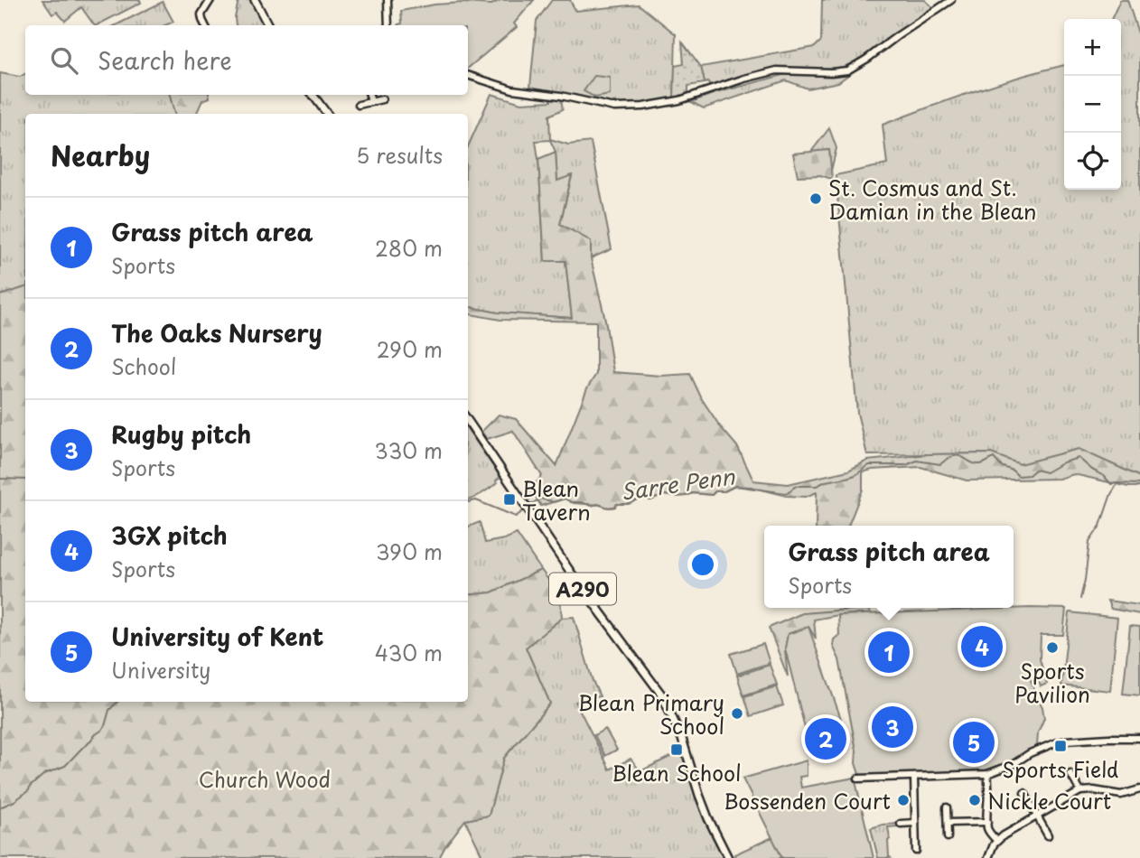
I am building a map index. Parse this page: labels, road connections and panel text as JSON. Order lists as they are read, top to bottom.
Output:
{
  "streets": {
    "main road": ["A290"]
  },
  "water": ["Sarre Penn"],
  "parks": ["Church Wood"],
  "places": {
    "other": [
      "St. Cosmus and St. Damian in the Blean",
      "Sports Pavilion",
      "Blean Primary School",
      "Bossenden Court",
      "Nickle Court"
    ],
    "transit": ["Blean Tavern", "Sports Field", "Blean School"]
  },
  "page": {
    "map_buttons": ["+", "−"],
    "search": "Search here",
    "heading": ["Nearby", "5 results"],
    "list": [
      {
        "mark": "1",
        "name": "Grass pitch area",
        "note": "Sports",
        "value": "280 m"
      },
      {
        "mark": "2",
        "name": "The Oaks Nursery",
        "note": "School",
        "value": "290 m"
      },
      {
        "mark": "3",
        "name": "Rugby pitch",
        "note": "Sports",
        "value": "330 m"
      },
      {
        "mark": "4",
        "name": "3GX pitch",
        "note": "Sports",
        "value": "390 m"
      },
      {
        "mark": "5",
        "name": "University of Kent",
        "note": "University",
        "value": "430 m"
      }
    ],
    "popup": ["Grass pitch area", "Sports"],
    "pins": [
      "4",
      "1",
      "3",
      "2",
      "5"
    ]
  }
}
